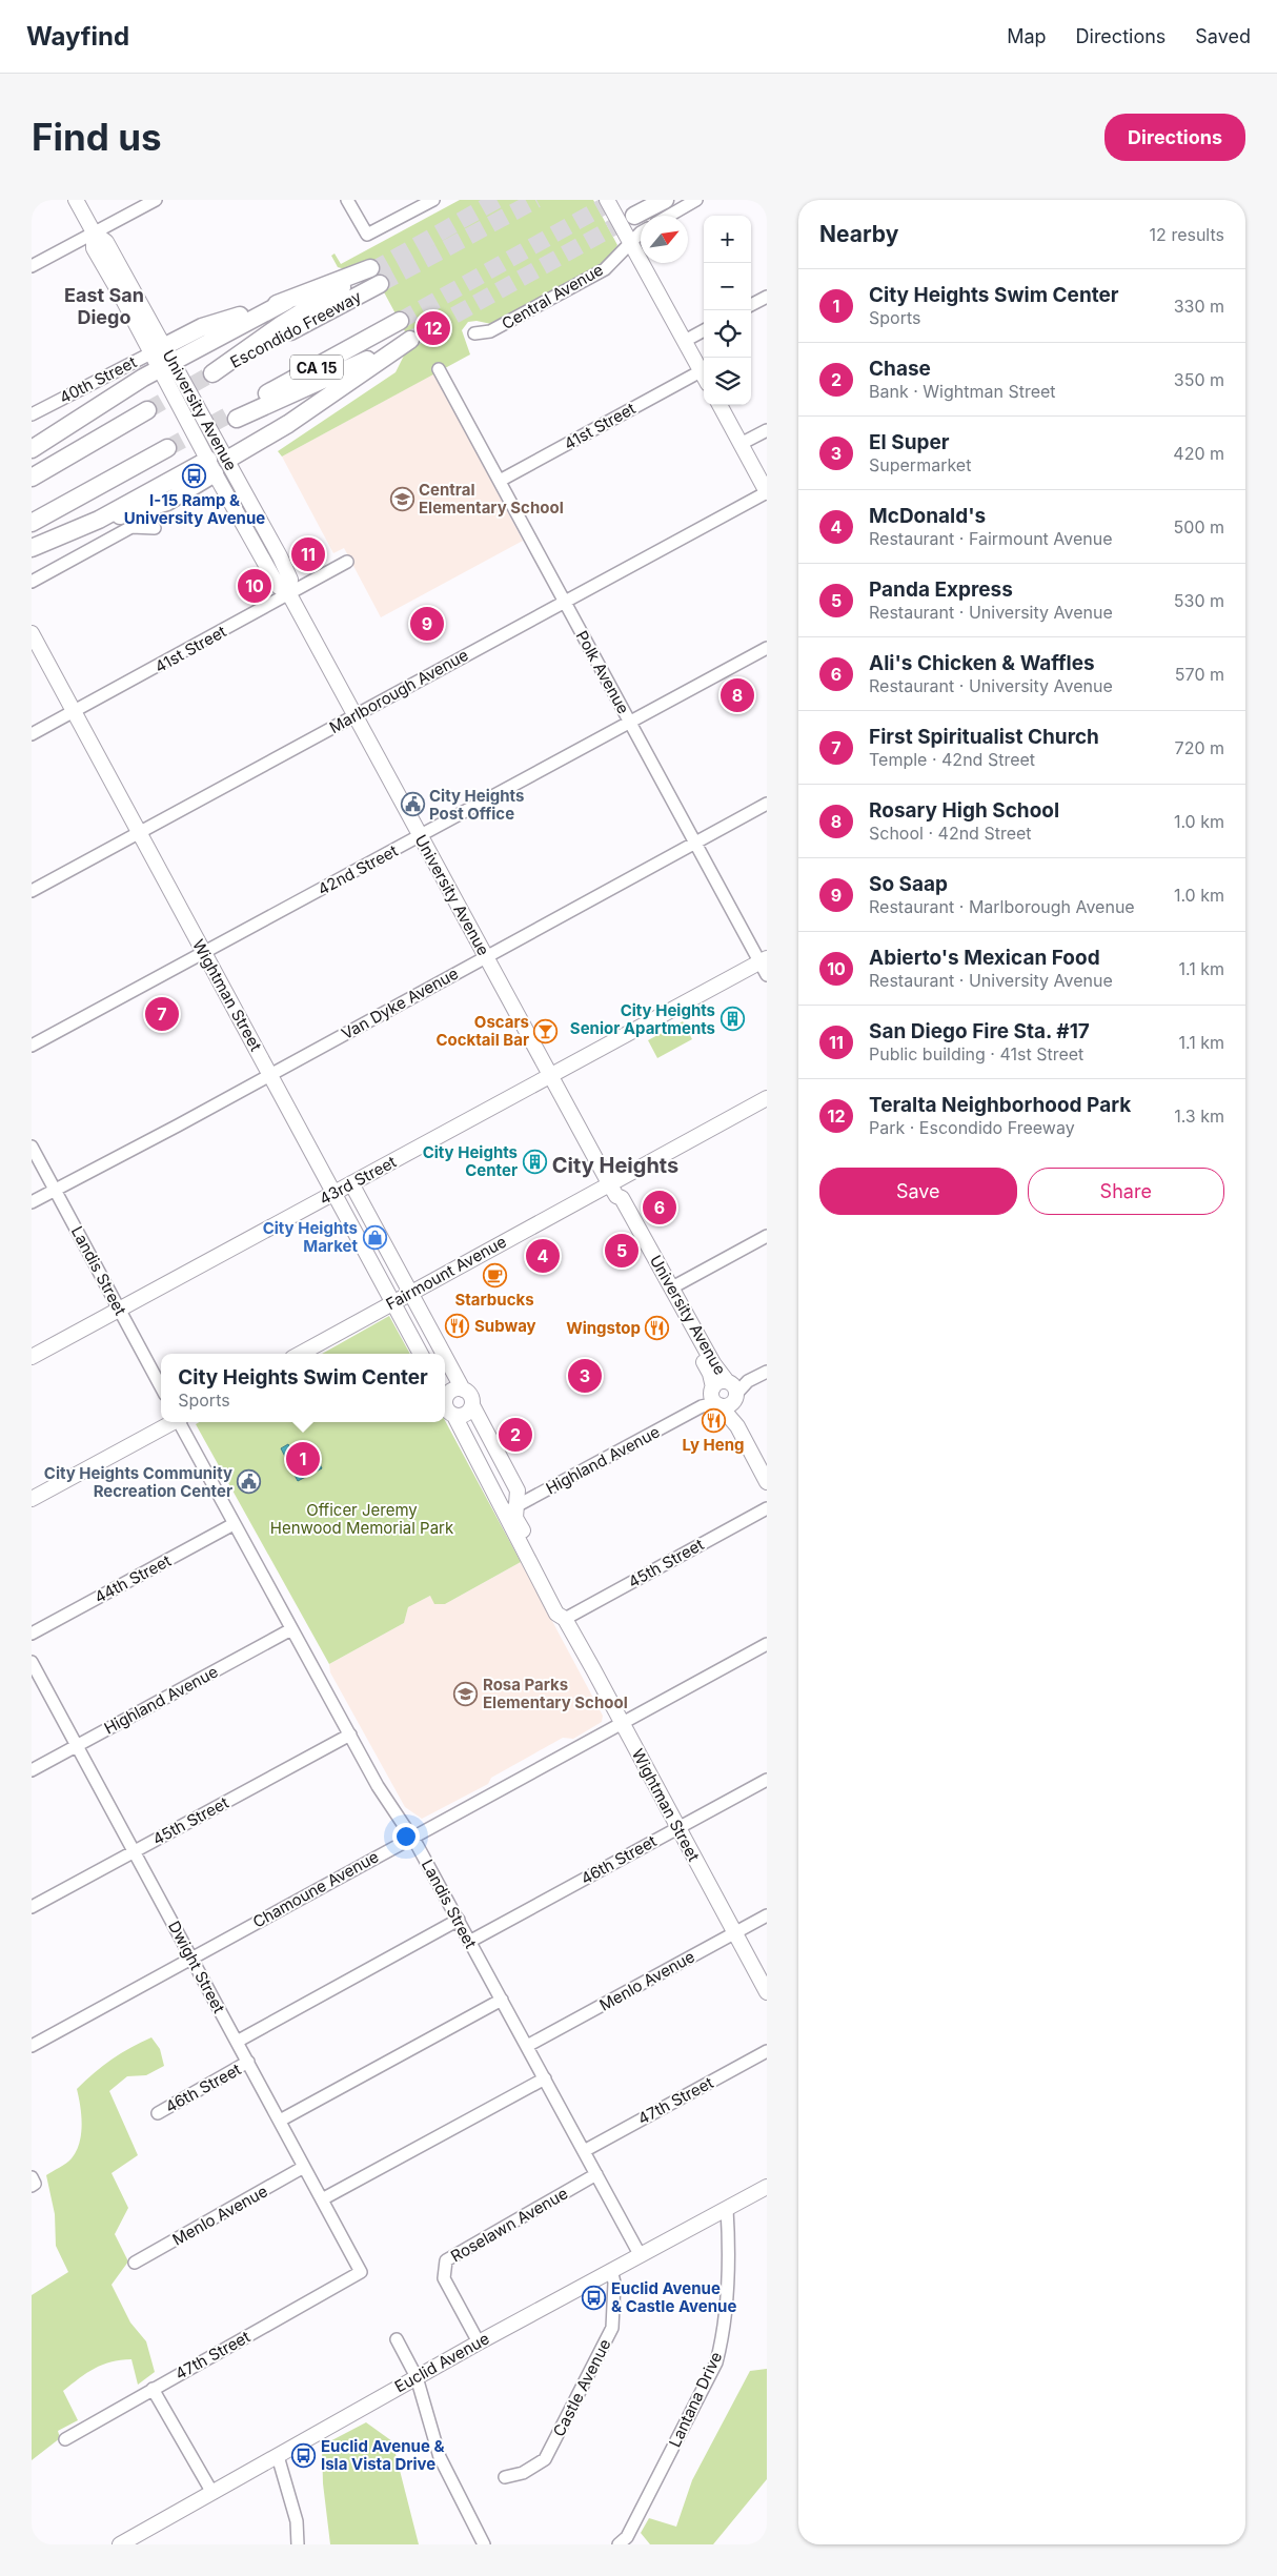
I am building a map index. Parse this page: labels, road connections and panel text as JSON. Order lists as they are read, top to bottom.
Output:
{
  "streets": {
    "highway": ["Escondido Freeway", "CA 15"],
    "main road": [
      "University Avenue",
      "Wightman Street",
      "43rd Street",
      "Fairmount Avenue",
      "Euclid Avenue"
    ],
    "street": [
      "Central Avenue",
      "40th Street",
      "41st Street",
      "Polk Avenue",
      "Marlborough Avenue",
      "42nd Street",
      "Van Dyke Avenue",
      "Landis Street",
      "Highland Avenue",
      "45th Street",
      "44th Street",
      "46th Street",
      "Chamoune Avenue",
      "Dwight Street",
      "Menlo Avenue",
      "47th Street",
      "Roselawn Avenue",
      "Castle Avenue",
      "Lantana Drive"
    ]
  },
  "crossings": [
    ["CA 15", "University Avenue"],
    ["40th Street", "University Avenue"],
    ["University Avenue", "41st Street"],
    ["University Avenue", "Marlborough Avenue"],
    ["University Avenue", "42nd Street"],
    ["University Avenue", "Van Dyke Avenue"],
    ["University Avenue", "43rd Street"],
    ["University Avenue", "Fairmount Avenue"],
    ["University Avenue", "Highland Avenue"],
    ["41st Street", "Polk Avenue"],
    ["41st Street", "Wightman Street"],
    ["Polk Avenue", "Marlborough Avenue"],
    ["Polk Avenue", "42nd Street"],
    ["Polk Avenue", "Van Dyke Avenue"],
    ["Polk Avenue", "43rd Street"],
    ["Marlborough Avenue", "Wightman Street"],
    ["42nd Street", "Wightman Street"],
    ["Wightman Street", "Van Dyke Avenue"],
    ["Wightman Street", "43rd Street"],
    ["Wightman Street", "Fairmount Avenue"],
    ["Wightman Street", "Highland Avenue"],
    ["Wightman Street", "45th Street"],
    ["Wightman Street", "46th Street"],
    ["Wightman Street", "Chamoune Avenue"],
    ["Wightman Street", "Menlo Avenue"],
    ["Van Dyke Avenue", "Landis Street"],
    ["43rd Street", "Landis Street"],
    ["Landis Street", "Highland Avenue"],
    ["Landis Street", "45th Street"],
    ["Landis Street", "44th Street"],
    ["Landis Street", "46th Street"],
    ["Landis Street", "Chamoune Avenue"],
    ["Landis Street", "Menlo Avenue"],
    ["Landis Street", "47th Street"],
    ["Landis Street", "Roselawn Avenue"],
    ["Landis Street", "Euclid Avenue"],
    ["Highland Avenue", "Dwight Street"],
    ["45th Street", "Dwight Street"],
    ["46th Street", "Dwight Street"],
    ["Chamoune Avenue", "Dwight Street"],
    ["Dwight Street", "Menlo Avenue"],
    ["Dwight Street", "47th Street"],
    ["Roselawn Avenue", "Euclid Avenue"],
    ["Euclid Avenue", "Castle Avenue"],
    ["Euclid Avenue", "Lantana Drive"]
  ],
  "districts": ["East San Diego", "City Heights"],
  "parks": ["Officer Jeremy Henwood Memorial Park"],
  "places": {
    "bus stop": ["I-15 Ramp & University Avenue", "Euclid Avenue & Castle Avenue", "Euclid Avenue & Isla Vista Drive"],
    "school or university": ["Central Elementary School", "Rosa Parks Elementary School"],
    "public building": ["City Heights Post Office", "City Heights Community Recreation Center"],
    "building": ["City Heights Senior Apartments", "City Heights Center"],
    "bar": ["Oscars Cocktail Bar"],
    "shop": ["City Heights Market"],
    "cafe": ["Starbucks"],
    "restaurant": ["Subway", "Wingstop", "Ly Heng"]
  },
  "north": "top right",
  "page": {
    "header": "Wayfind",
    "nav": ["Map", "Directions", "Saved"],
    "buttons": [
      "Directions",
      ["Save", "Share"]
    ],
    "title": "Find us",
    "heading": ["Nearby", "12 results"],
    "map_buttons": ["+", "−"],
    "list": [
      {
        "mark": "1",
        "name": "City Heights Swim Center",
        "note": "Sports",
        "value": "330 m"
      },
      {
        "mark": "2",
        "name": "Chase",
        "note": "Bank · Wightman Street",
        "value": "350 m"
      },
      {
        "mark": "3",
        "name": "El Super",
        "note": "Supermarket",
        "value": "420 m"
      },
      {
        "mark": "4",
        "name": "McDonald's",
        "note": "Restaurant · Fairmount Avenue",
        "value": "500 m"
      },
      {
        "mark": "5",
        "name": "Panda Express",
        "note": "Restaurant · University Avenue",
        "value": "530 m"
      },
      {
        "mark": "6",
        "name": "Ali's Chicken & Waffles",
        "note": "Restaurant · University Avenue",
        "value": "570 m"
      },
      {
        "mark": "7",
        "name": "First Spiritualist Church",
        "note": "Temple · 42nd Street",
        "value": "720 m"
      },
      {
        "mark": "8",
        "name": "Rosary High School",
        "note": "School · 42nd Street",
        "value": "1.0 km"
      },
      {
        "mark": "9",
        "name": "So Saap",
        "note": "Restaurant · Marlborough Avenue",
        "value": "1.0 km"
      },
      {
        "mark": "10",
        "name": "Abierto's Mexican Food",
        "note": "Restaurant · University Avenue",
        "value": "1.1 km"
      },
      {
        "mark": "11",
        "name": "San Diego Fire Sta. #17",
        "note": "Public building · 41st Street",
        "value": "1.1 km"
      },
      {
        "mark": "12",
        "name": "Teralta Neighborhood Park",
        "note": "Park · Escondido Freeway",
        "value": "1.3 km"
      }
    ],
    "pins": [
      "12",
      "11",
      "10",
      "9",
      "8",
      "7",
      "6",
      "5",
      "4",
      "3",
      "2",
      "1"
    ],
    "popup": ["City Heights Swim Center", "Sports"]
  }
}
